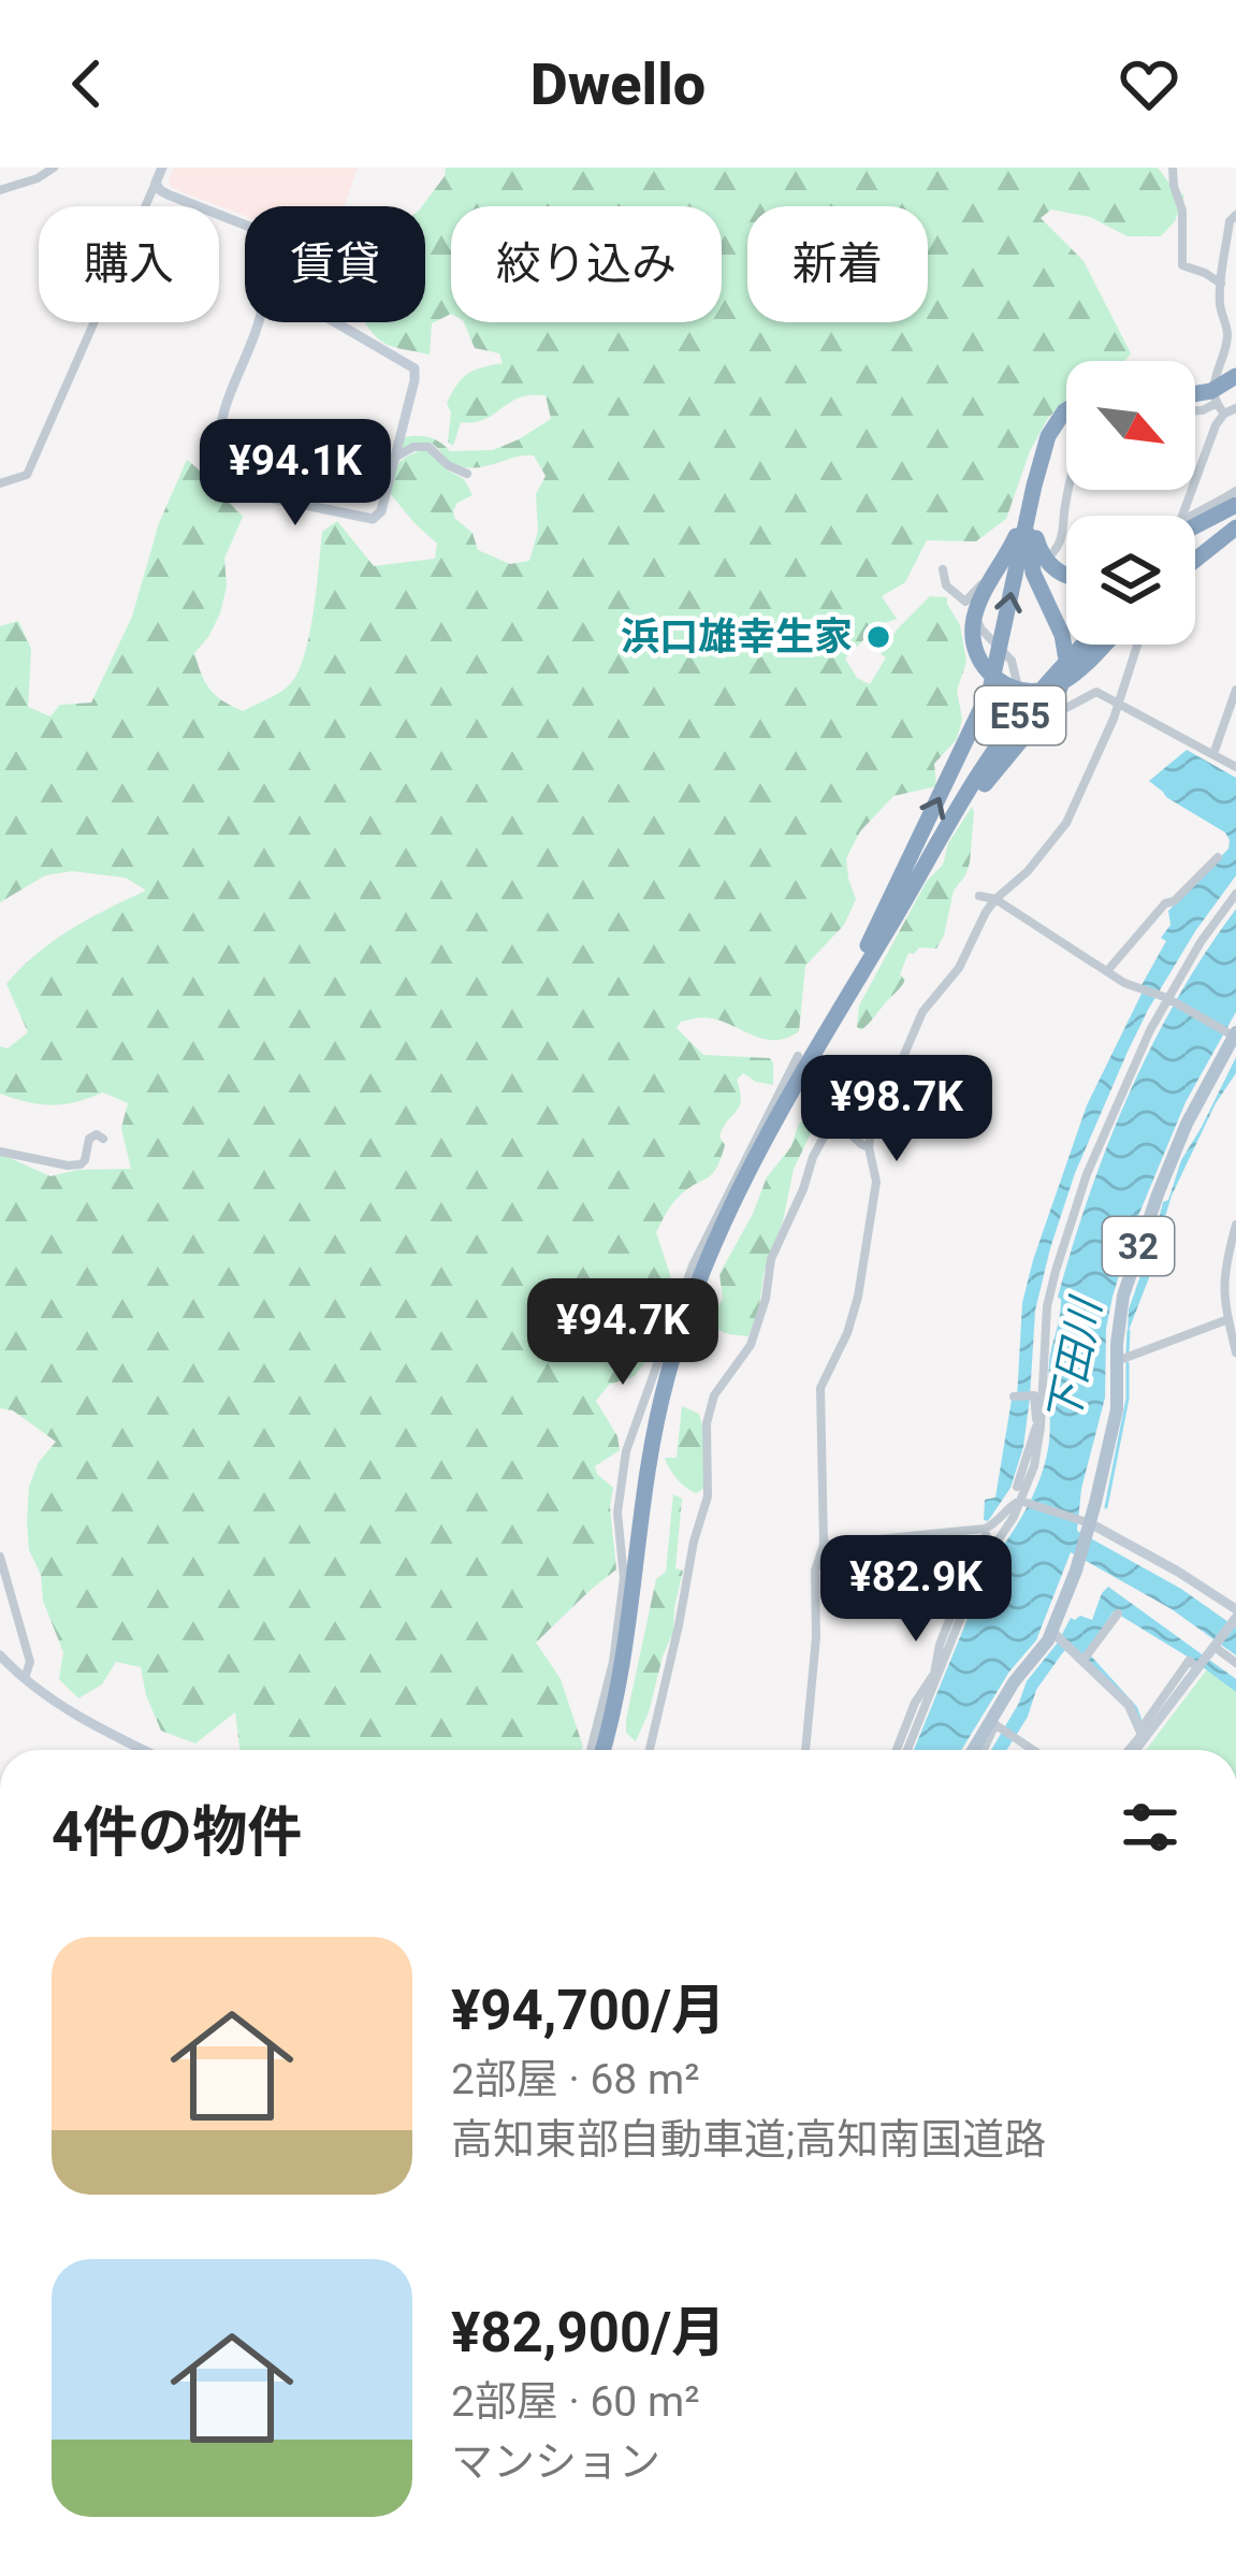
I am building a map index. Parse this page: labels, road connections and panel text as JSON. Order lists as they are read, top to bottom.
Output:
{
  "streets": {
    "highway": ["E55"],
    "main road": ["32"]
  },
  "water": ["下田川"],
  "places": ["浜口雄幸生家"],
  "north": "bottom right",
  "page": {
    "header": "Dwello",
    "chip": [
      "購入",
      "賃貸",
      "絞り込み",
      "新着"
    ],
    "price": [
      "¥94.1K",
      "¥98.7K",
      "¥94.7K",
      "¥82.9K"
    ],
    "heading": "4件の物件",
    "list": [
      {
        "name": "¥94,700/月",
        "note": "2部屋 · 68 m² · 高知東部自動車道;高知南国道路"
      },
      {
        "name": "¥82,900/月",
        "note": "2部屋 · 60 m² · マンション"
      }
    ]
  }
}
